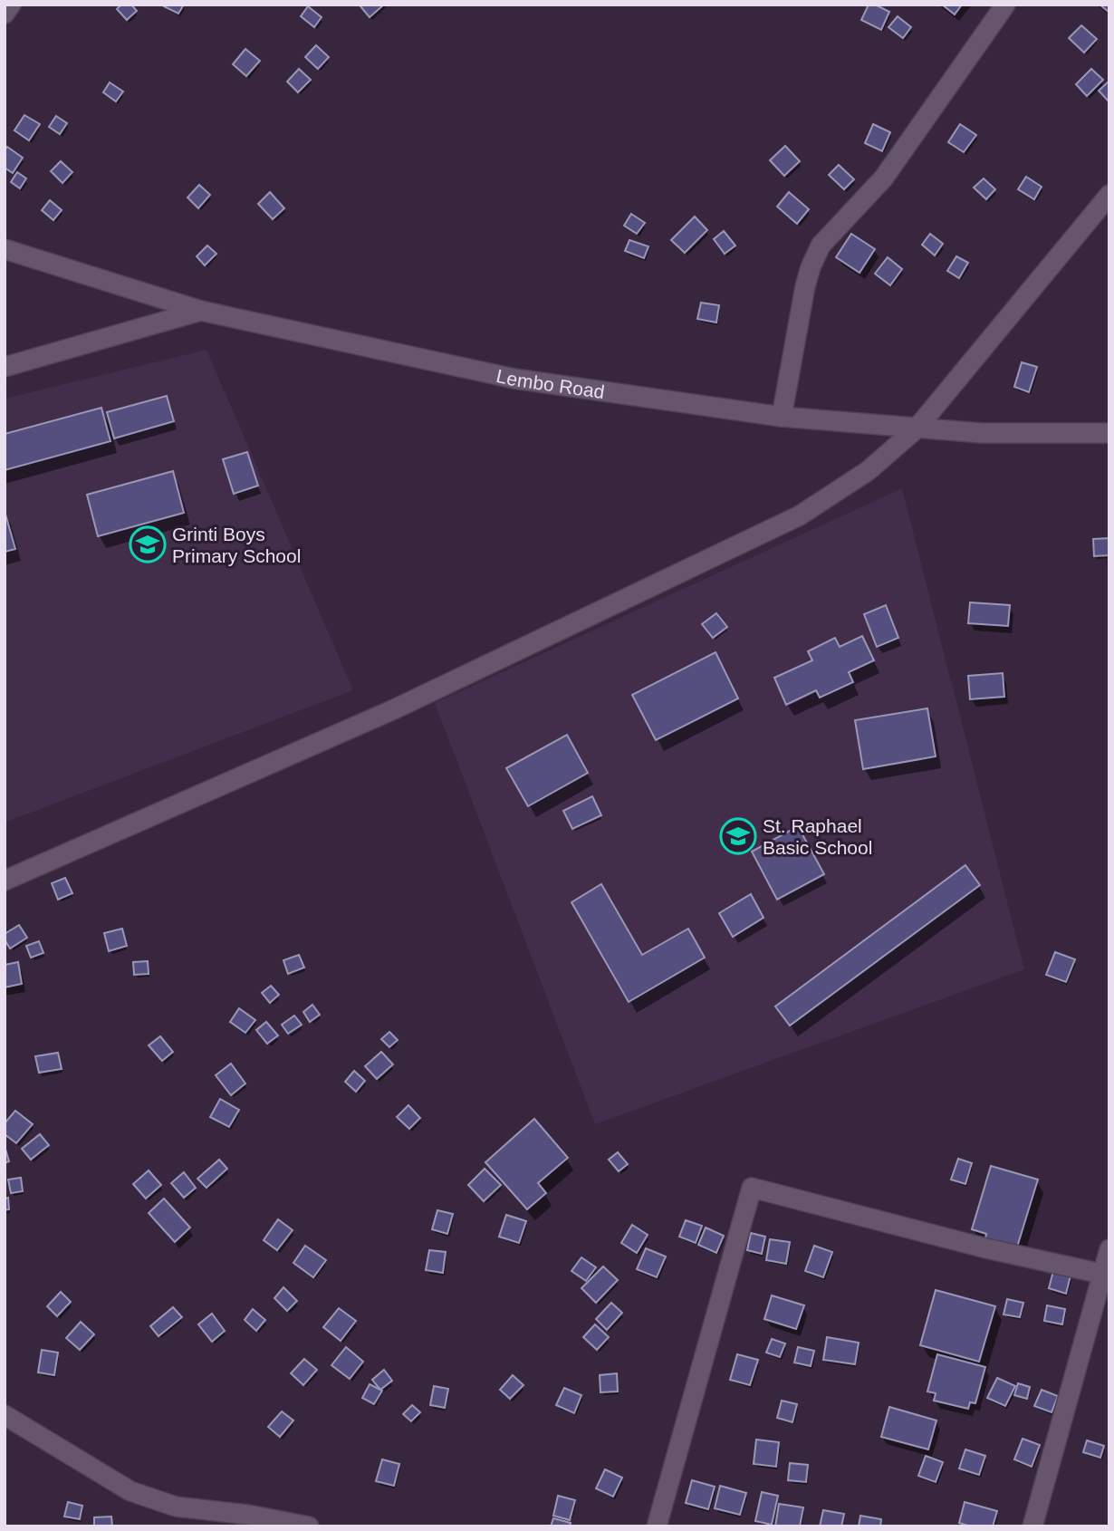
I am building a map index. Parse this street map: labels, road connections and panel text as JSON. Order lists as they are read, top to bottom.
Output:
{
  "streets": {
    "street": ["Lembo Road"]
  },
  "places": {
    "school or university": ["Grinti Boys Primary School", "St. Raphael Basic School"]
  }
}
